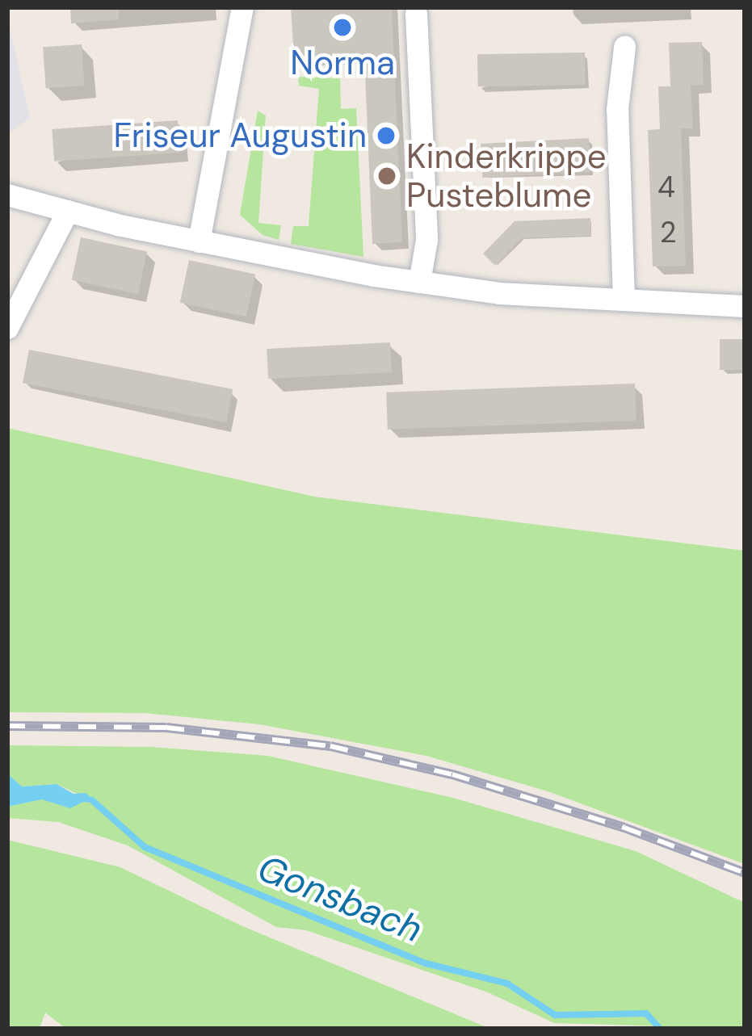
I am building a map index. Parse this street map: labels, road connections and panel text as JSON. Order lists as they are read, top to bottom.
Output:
{
  "water": ["Gonsbach"],
  "places": ["Norma", "Friseur Augustin", "Kinderkrippe Pusteblume"],
  "house_numbers": ["4", "2"]
}
